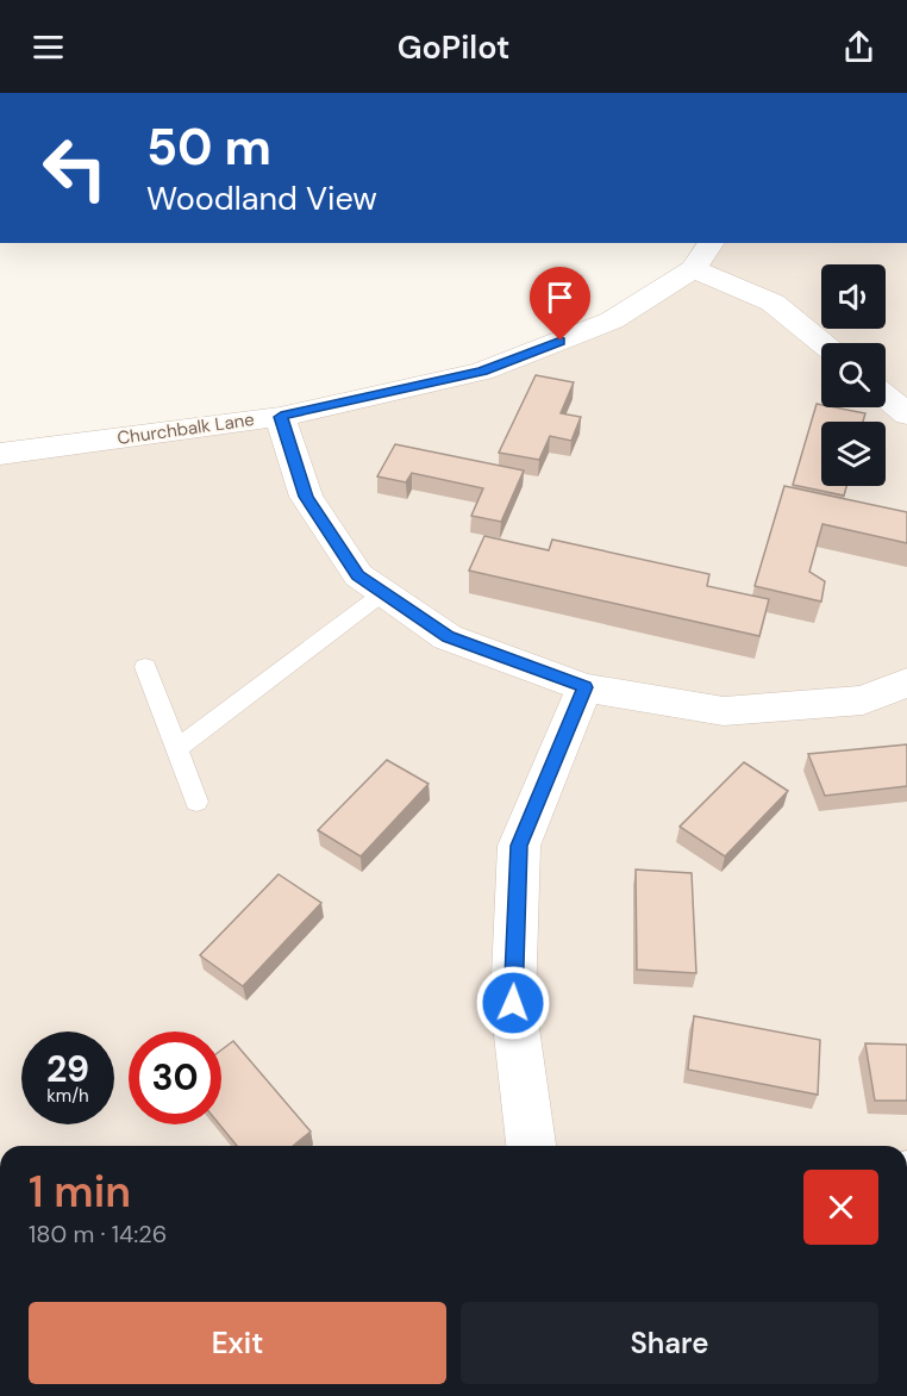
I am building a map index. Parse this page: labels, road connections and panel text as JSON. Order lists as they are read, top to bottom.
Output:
{
  "streets": {
    "street": ["Churchbalk Lane"]
  },
  "page": {
    "header": "GoPilot",
    "turn": ["50 m", "Woodland View"],
    "speed": "29 km/h",
    "limit": "30",
    "heading": ["1 min", "180 m · 14:26"],
    "buttons": ["Exit", "Share"]
  }
}
